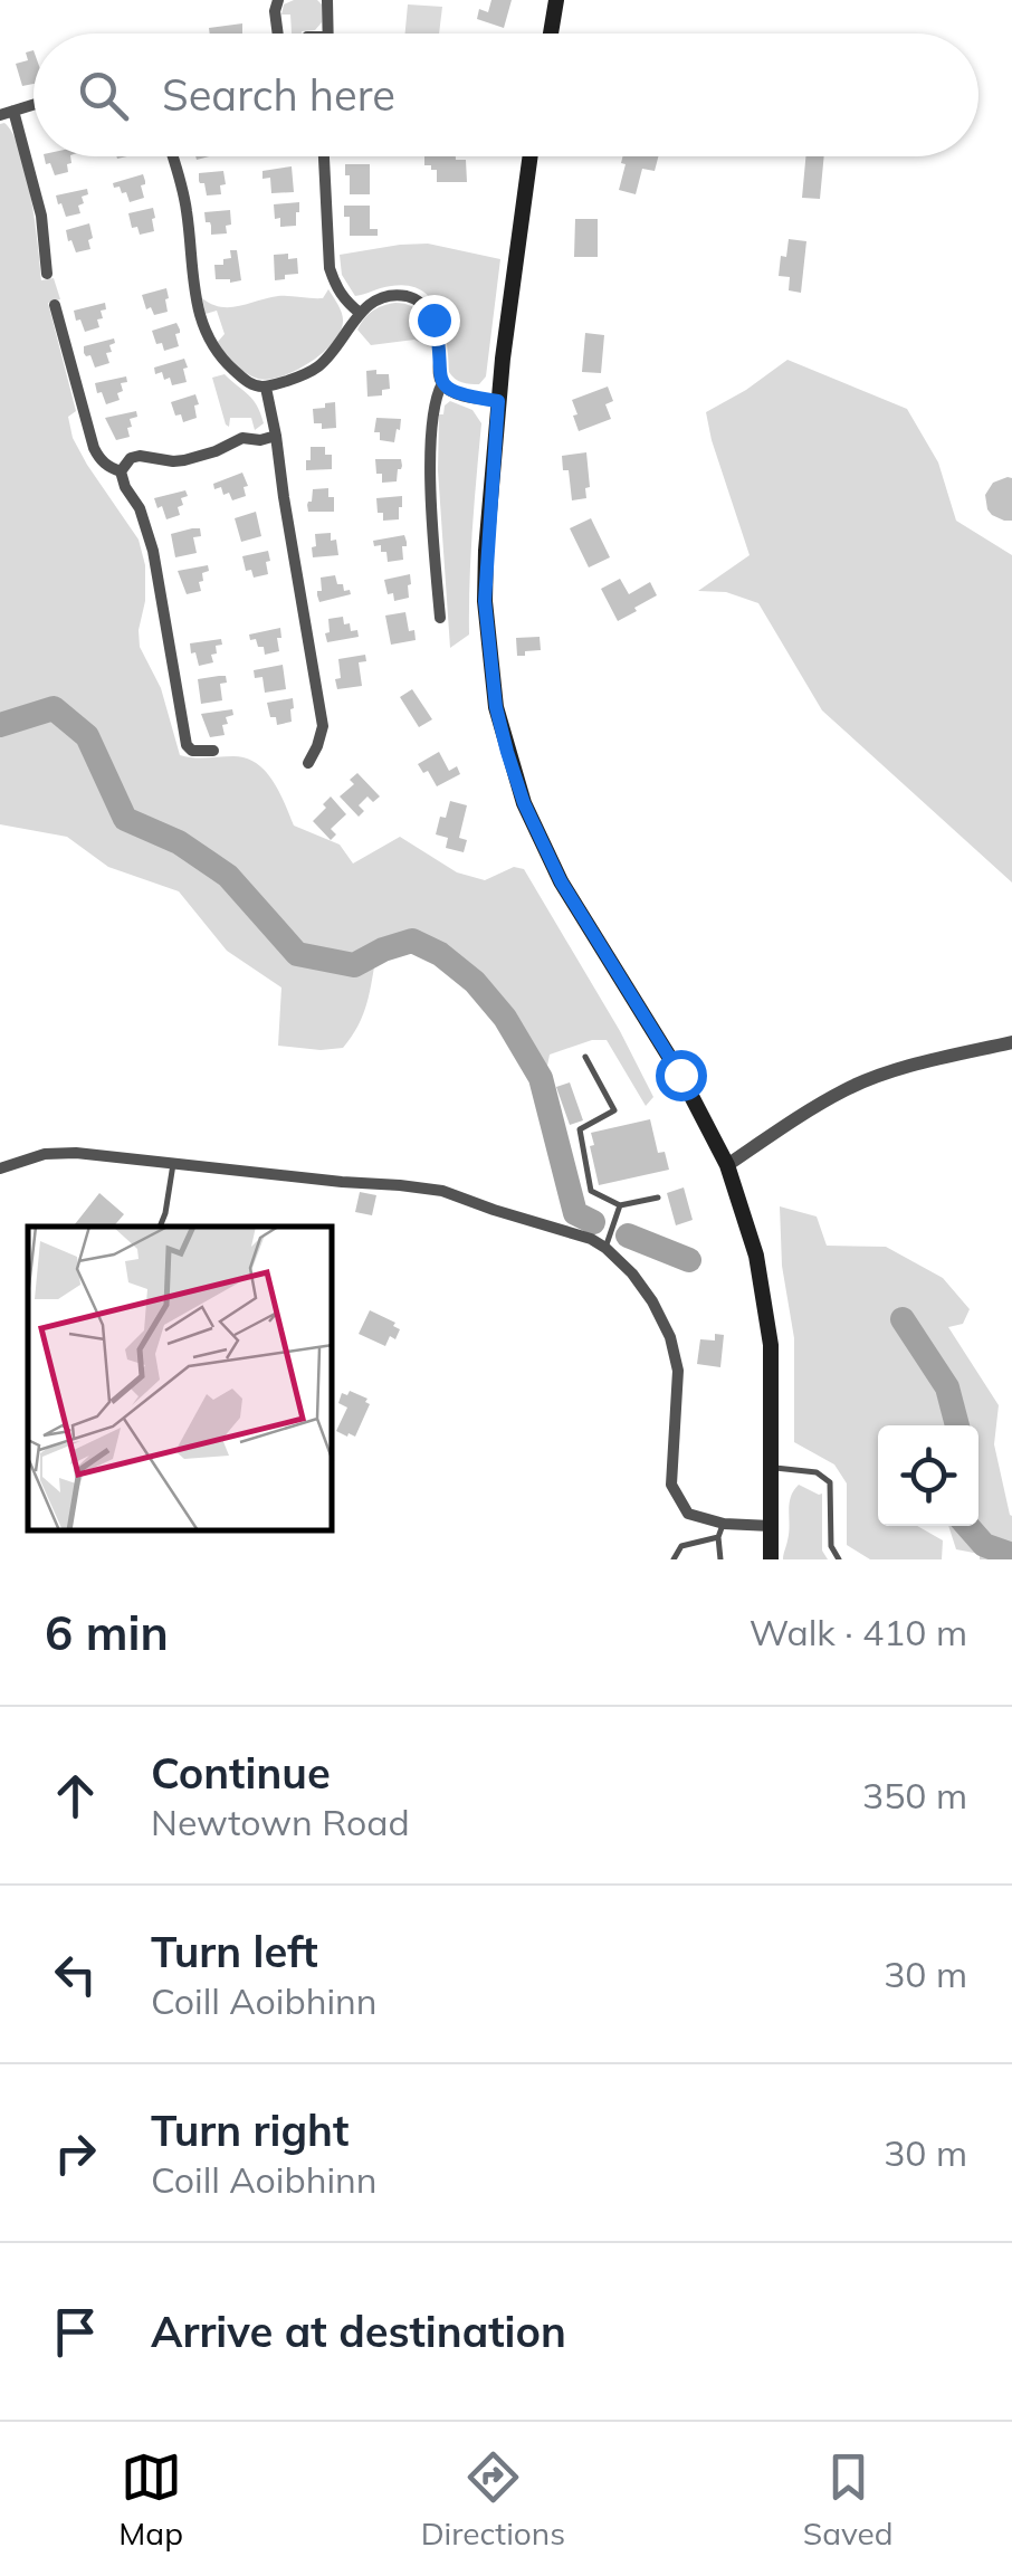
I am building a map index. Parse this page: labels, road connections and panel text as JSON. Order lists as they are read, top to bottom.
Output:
{
  "page": {
    "search": "Search here",
    "heading": ["6 min", "Walk · 410 m"],
    "list": [
      ["Continue", "Newtown Road", "350 m"],
      ["Turn left", "Coill Aoibhinn", "30 m"],
      ["Turn right", "Coill Aoibhinn", "30 m"],
      "Arrive at destination"
    ],
    "nav": ["Map", "Directions", "Saved"]
  }
}
